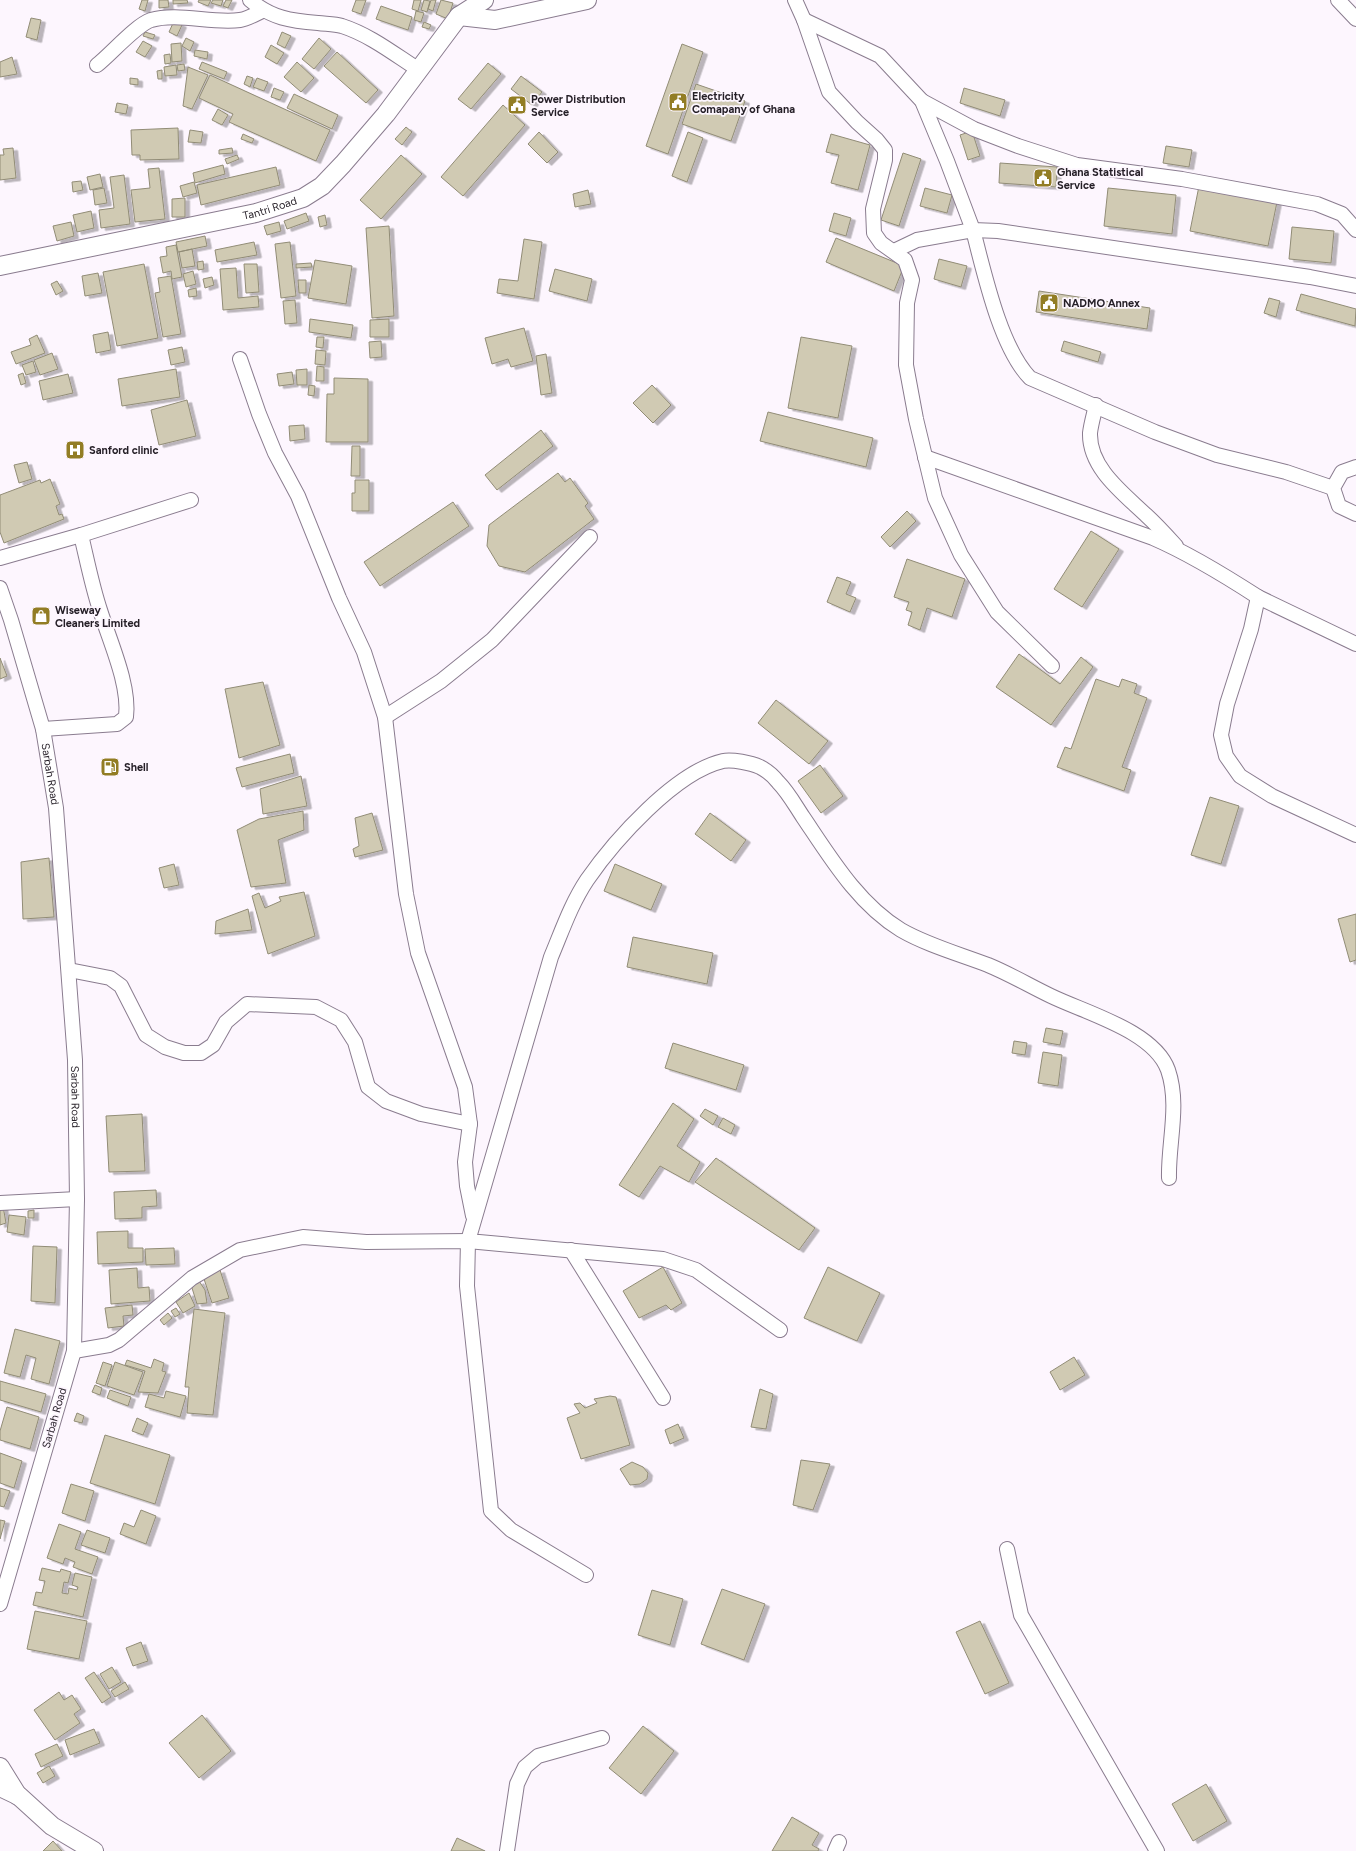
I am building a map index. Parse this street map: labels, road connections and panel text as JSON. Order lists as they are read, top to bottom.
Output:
{
  "streets": {
    "street": ["Tantri Road", "Sarbah Road"]
  },
  "places": {
    "public building": [
      "Electricity Comapany of Ghana",
      "Power Distribution Service",
      "Ghana Statistical Service",
      "NADMO Annex"
    ],
    "hospital": ["Sanford clinic"],
    "shop": ["Wiseway Cleaners Limited"],
    "fuel station": ["Shell"]
  }
}
